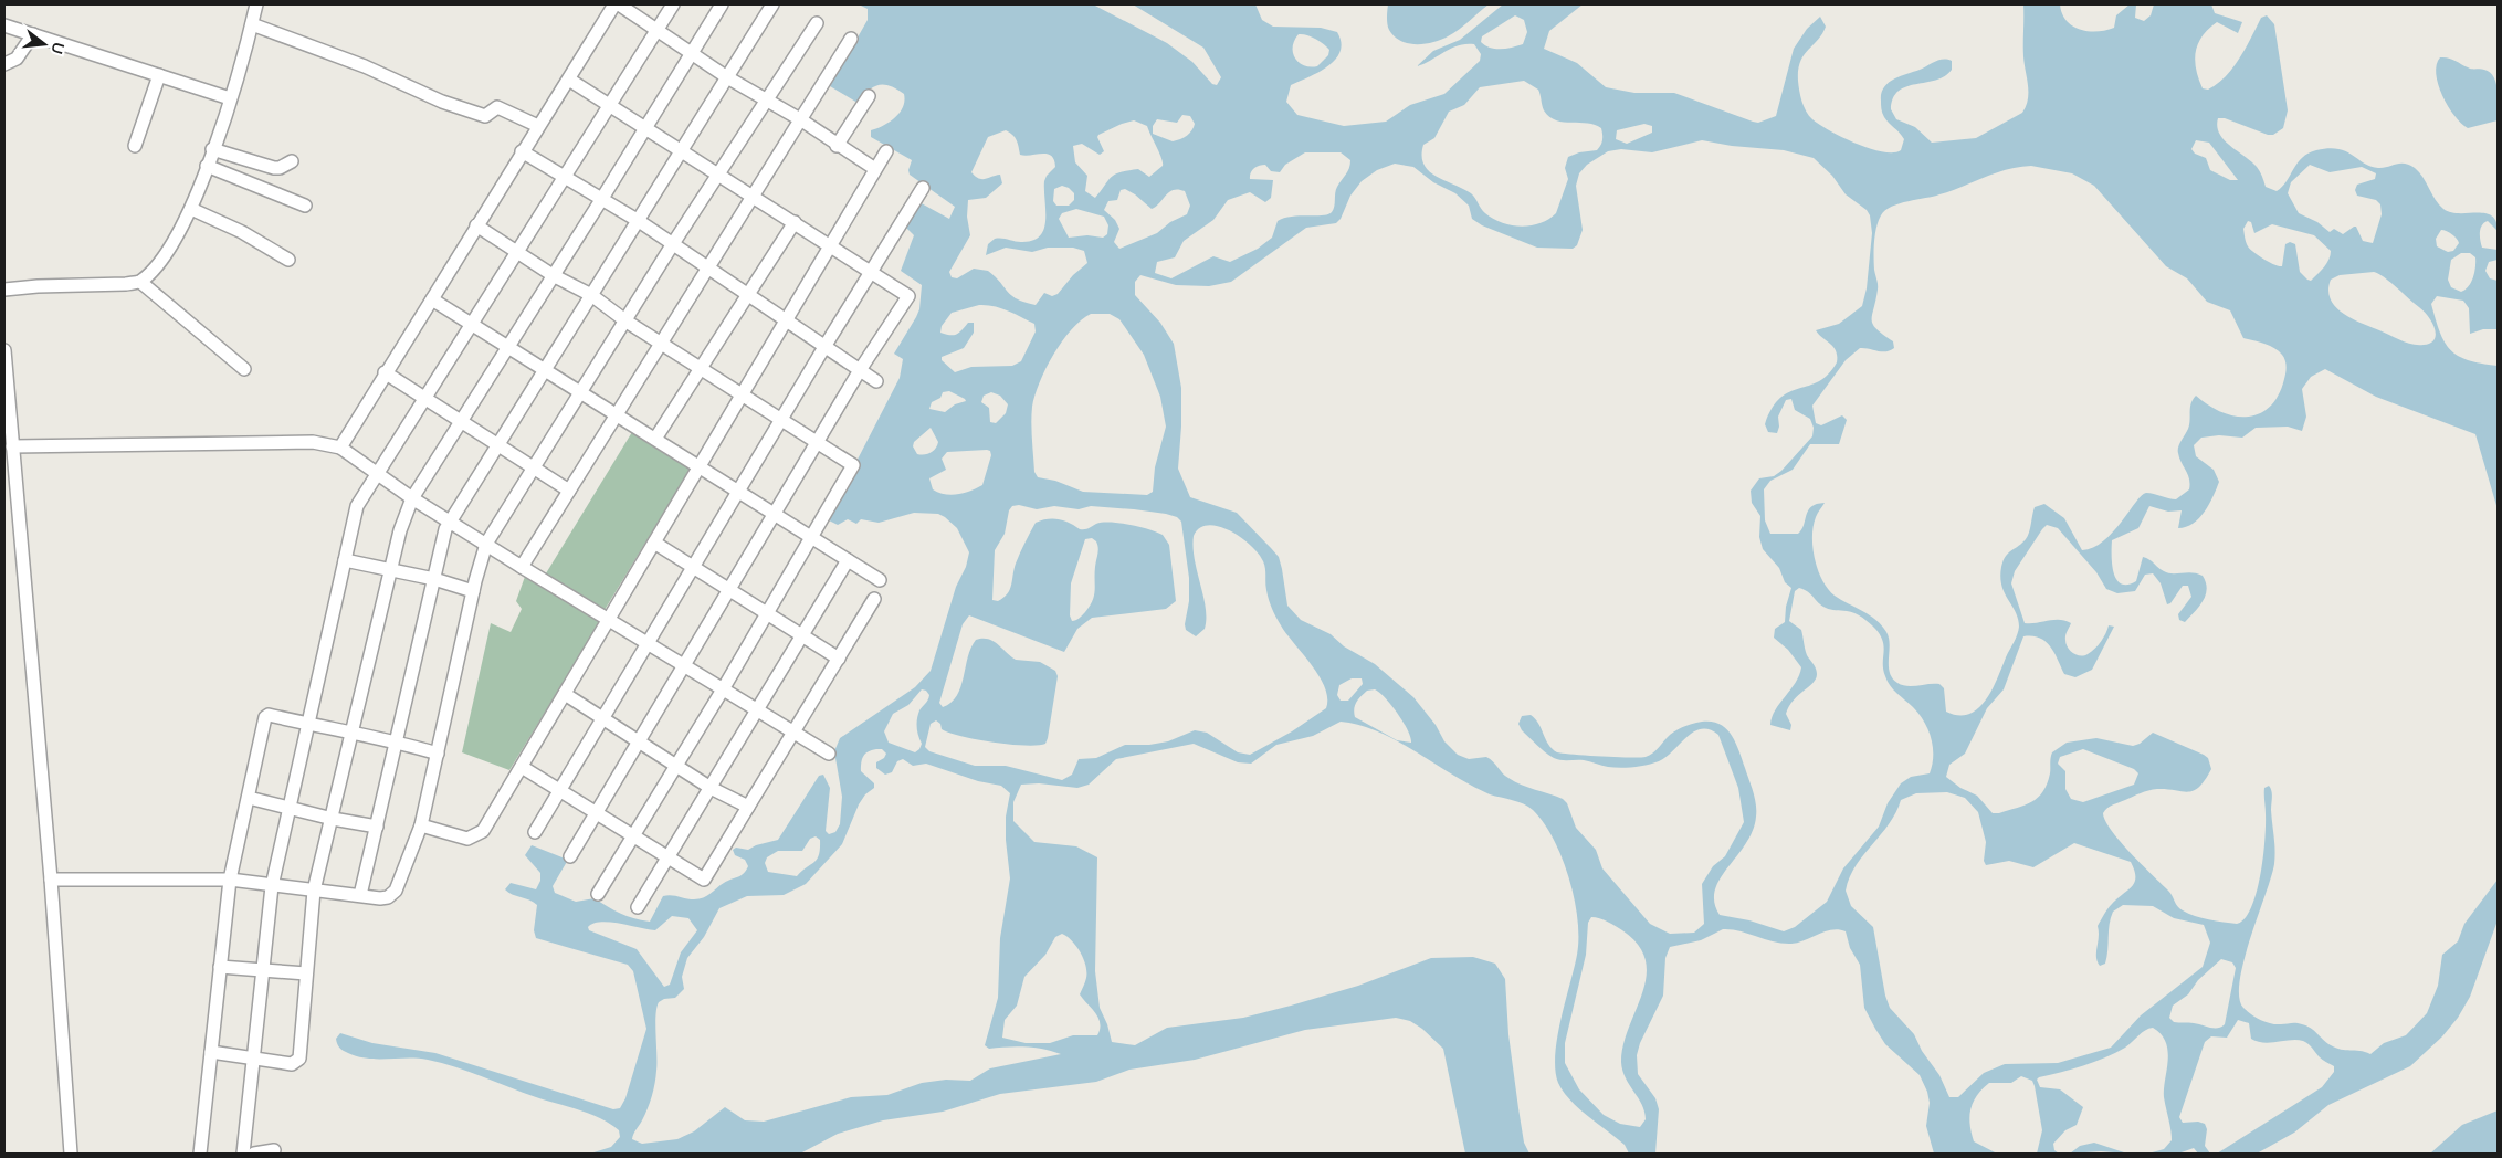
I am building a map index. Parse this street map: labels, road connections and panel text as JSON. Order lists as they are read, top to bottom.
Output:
{
  "north": "right"
}
